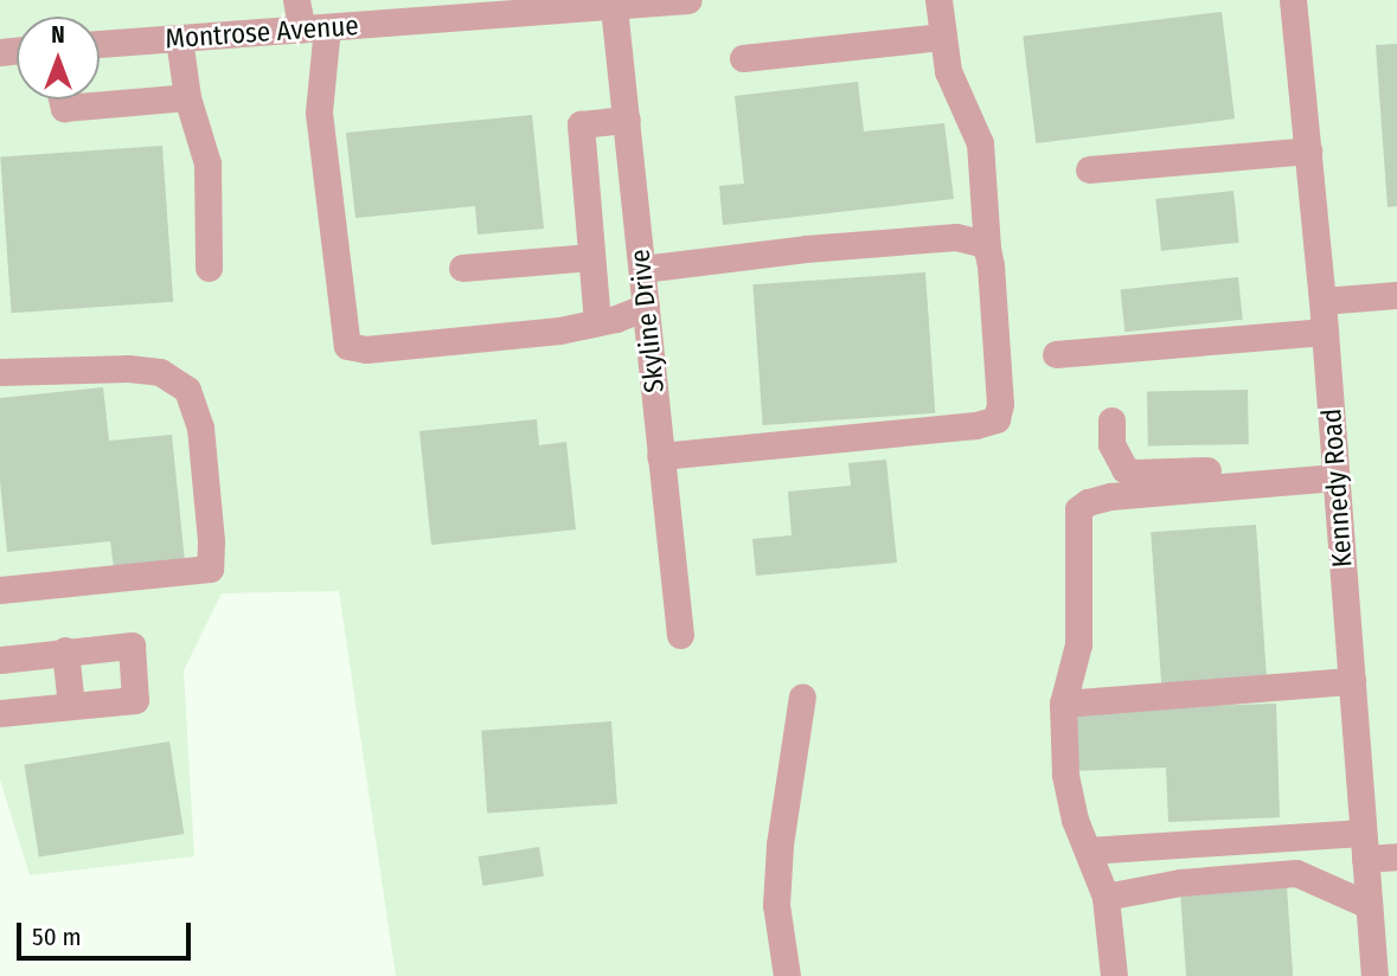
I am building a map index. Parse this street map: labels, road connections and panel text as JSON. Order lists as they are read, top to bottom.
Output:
{
  "streets": {
    "street": ["Montrose Avenue", "Skyline Drive", "Kennedy Road"]
  },
  "crossings": [
    ["Montrose Avenue", "Skyline Drive"]
  ],
  "scale_bar": "50 m",
  "north": "top"
}
